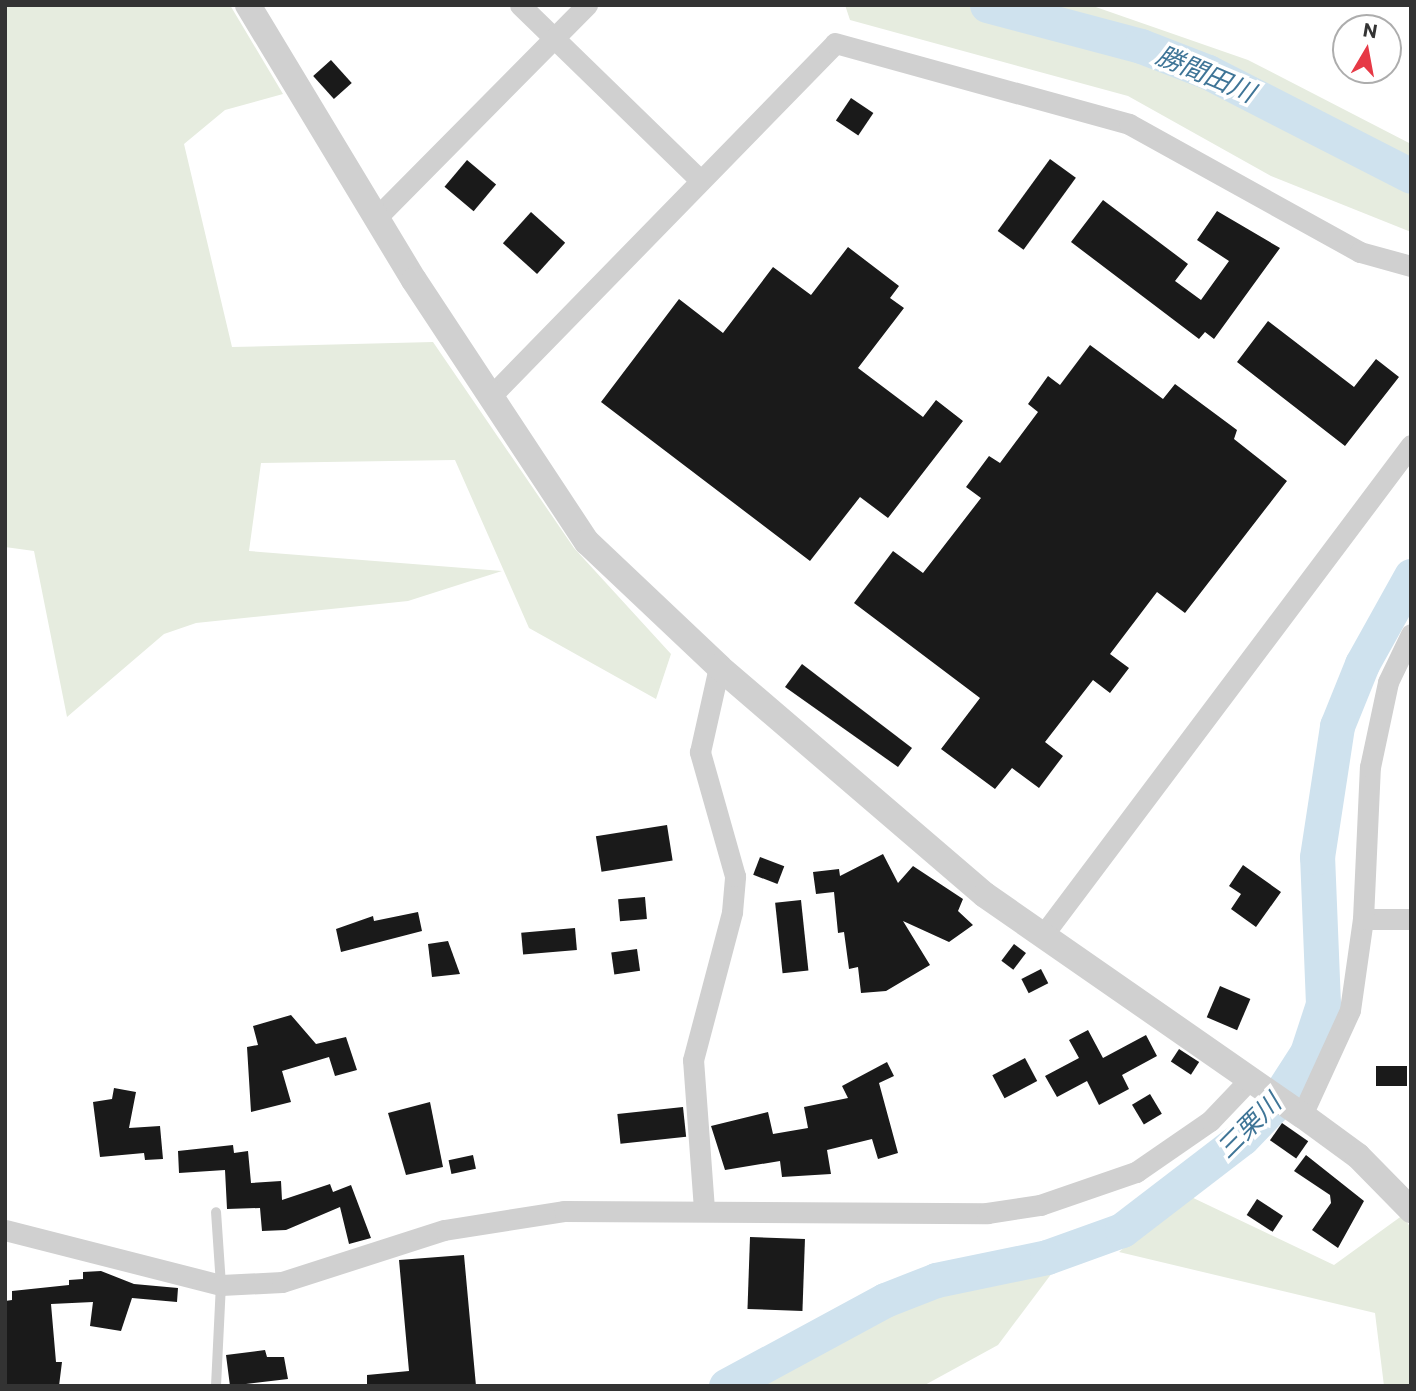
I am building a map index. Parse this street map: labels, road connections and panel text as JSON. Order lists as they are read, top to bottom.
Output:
{
  "water": ["勝間田川", "三栗川"],
  "north": "top"
}
